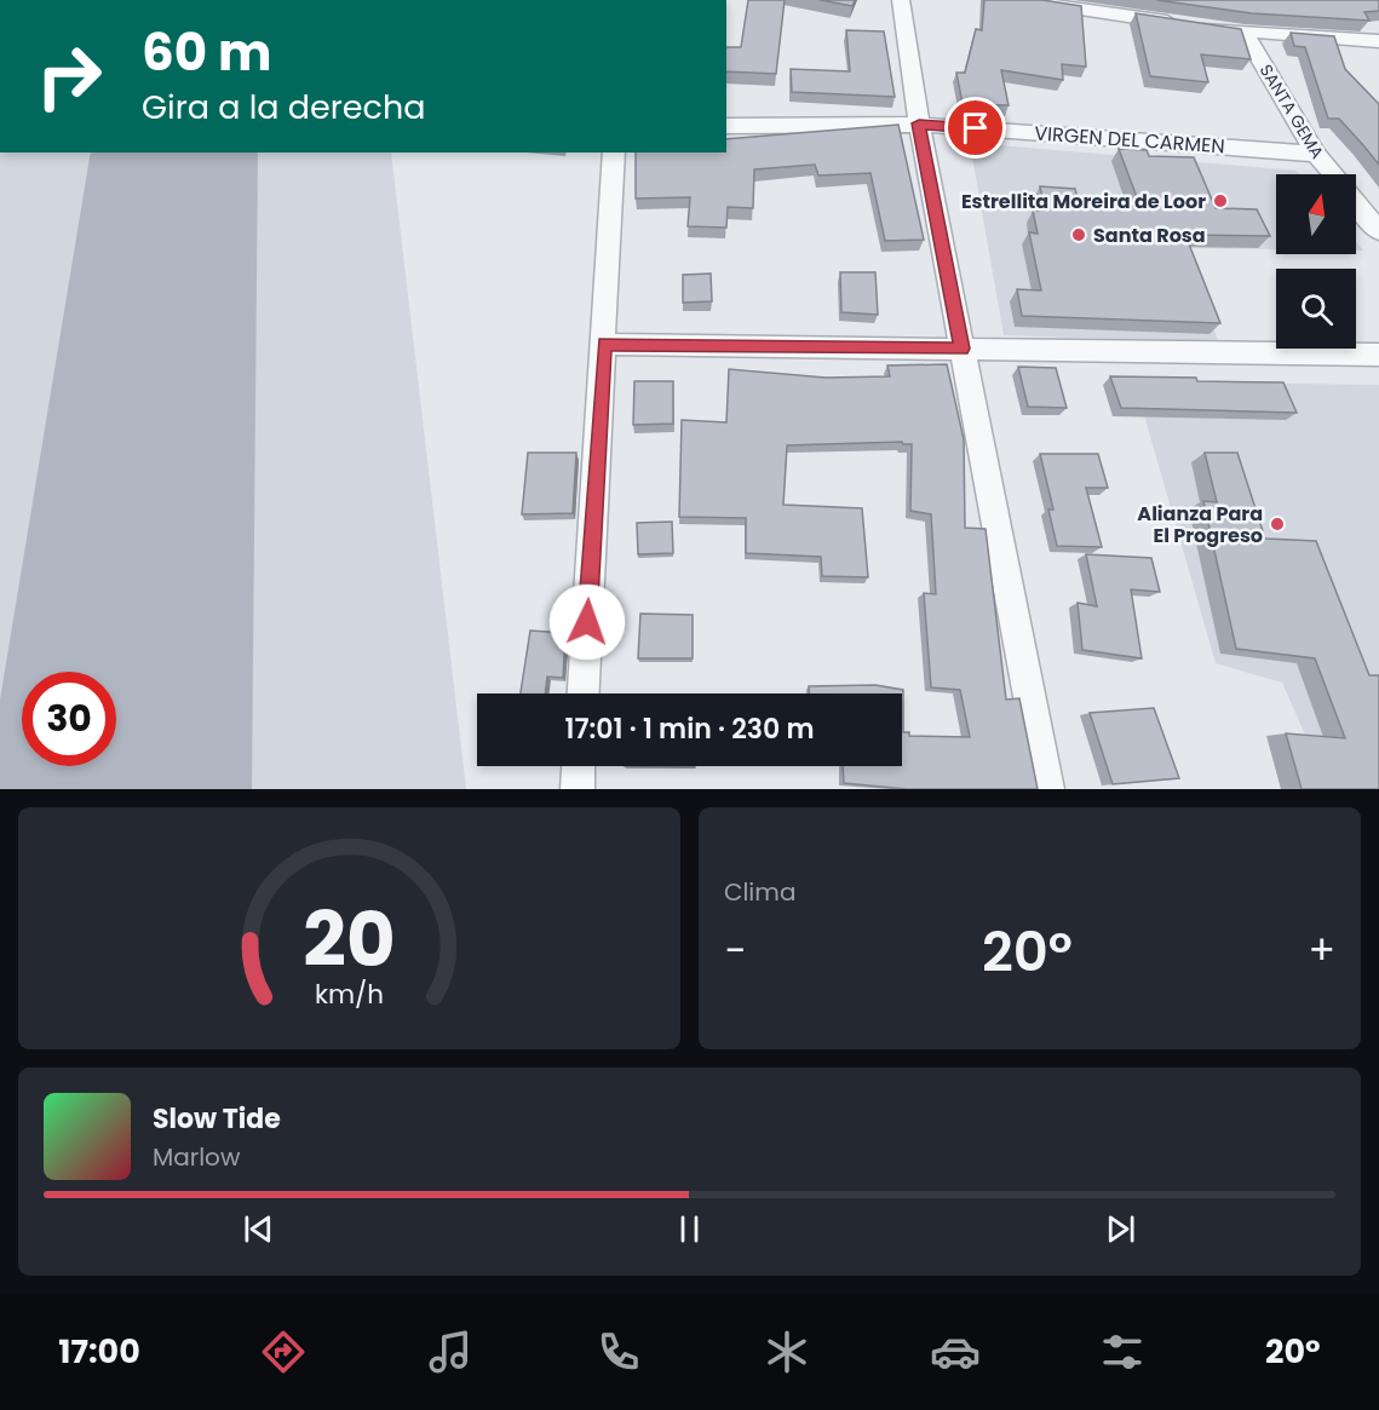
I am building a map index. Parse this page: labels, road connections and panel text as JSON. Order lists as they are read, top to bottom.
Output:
{
  "streets": {
    "street": ["SANTA GEMA", "VIRGEN DEL CARMEN"]
  },
  "crossings": [
    ["SANTA GEMA", "VIRGEN DEL CARMEN"]
  ],
  "places": ["Estrellita Moreira de Loor", "Santa Rosa", "Alianza Para El Progreso"],
  "north": "top",
  "page": {
    "turn": ["60 m", "Gira a la derecha"],
    "limit": "30",
    "trip": "17:01 · 1 min · 230 m",
    "tile": "Clima",
    "heat": ["−", "20°", "+"],
    "song": ["Slow Tide", "Marlow"],
    "tabs": ["17:00", "20°"],
    "gauge": ["20", "km/h"]
  }
}
